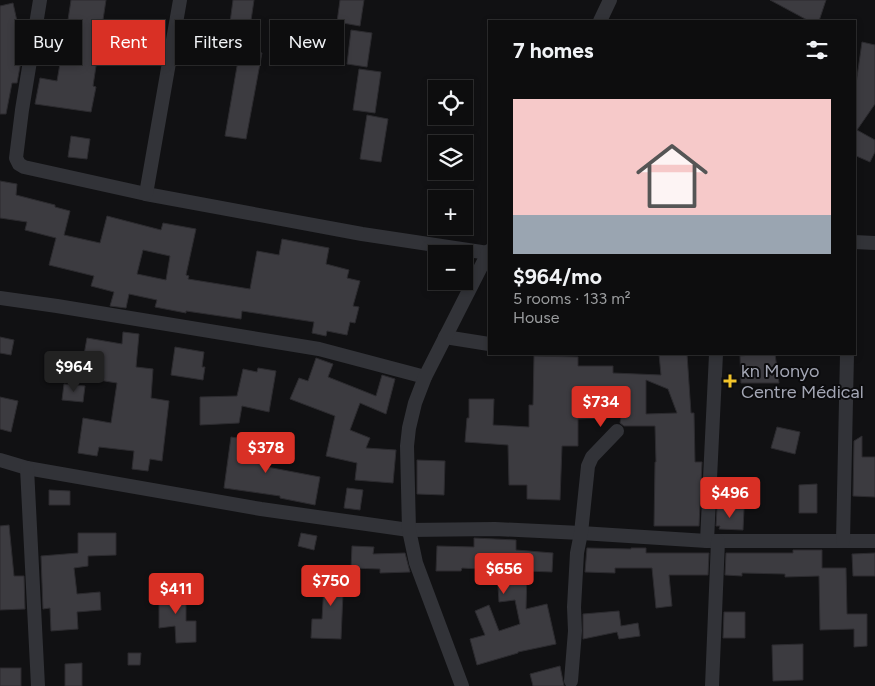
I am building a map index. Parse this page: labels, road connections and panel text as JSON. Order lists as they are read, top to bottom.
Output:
{
  "places": {
    "health": ["kn Monyo Centre Médical"]
  },
  "page": {
    "chip": [
      "Buy",
      "Rent",
      "Filters",
      "New"
    ],
    "heading": "7 homes",
    "map_buttons": ["+", "−"],
    "list": [
      {
        "name": "$964/mo",
        "note": "5 rooms · 133 m² · House"
      }
    ],
    "price": [
      "$964",
      "$734",
      "$378",
      "$496",
      "$656",
      "$750",
      "$411"
    ]
  }
}
